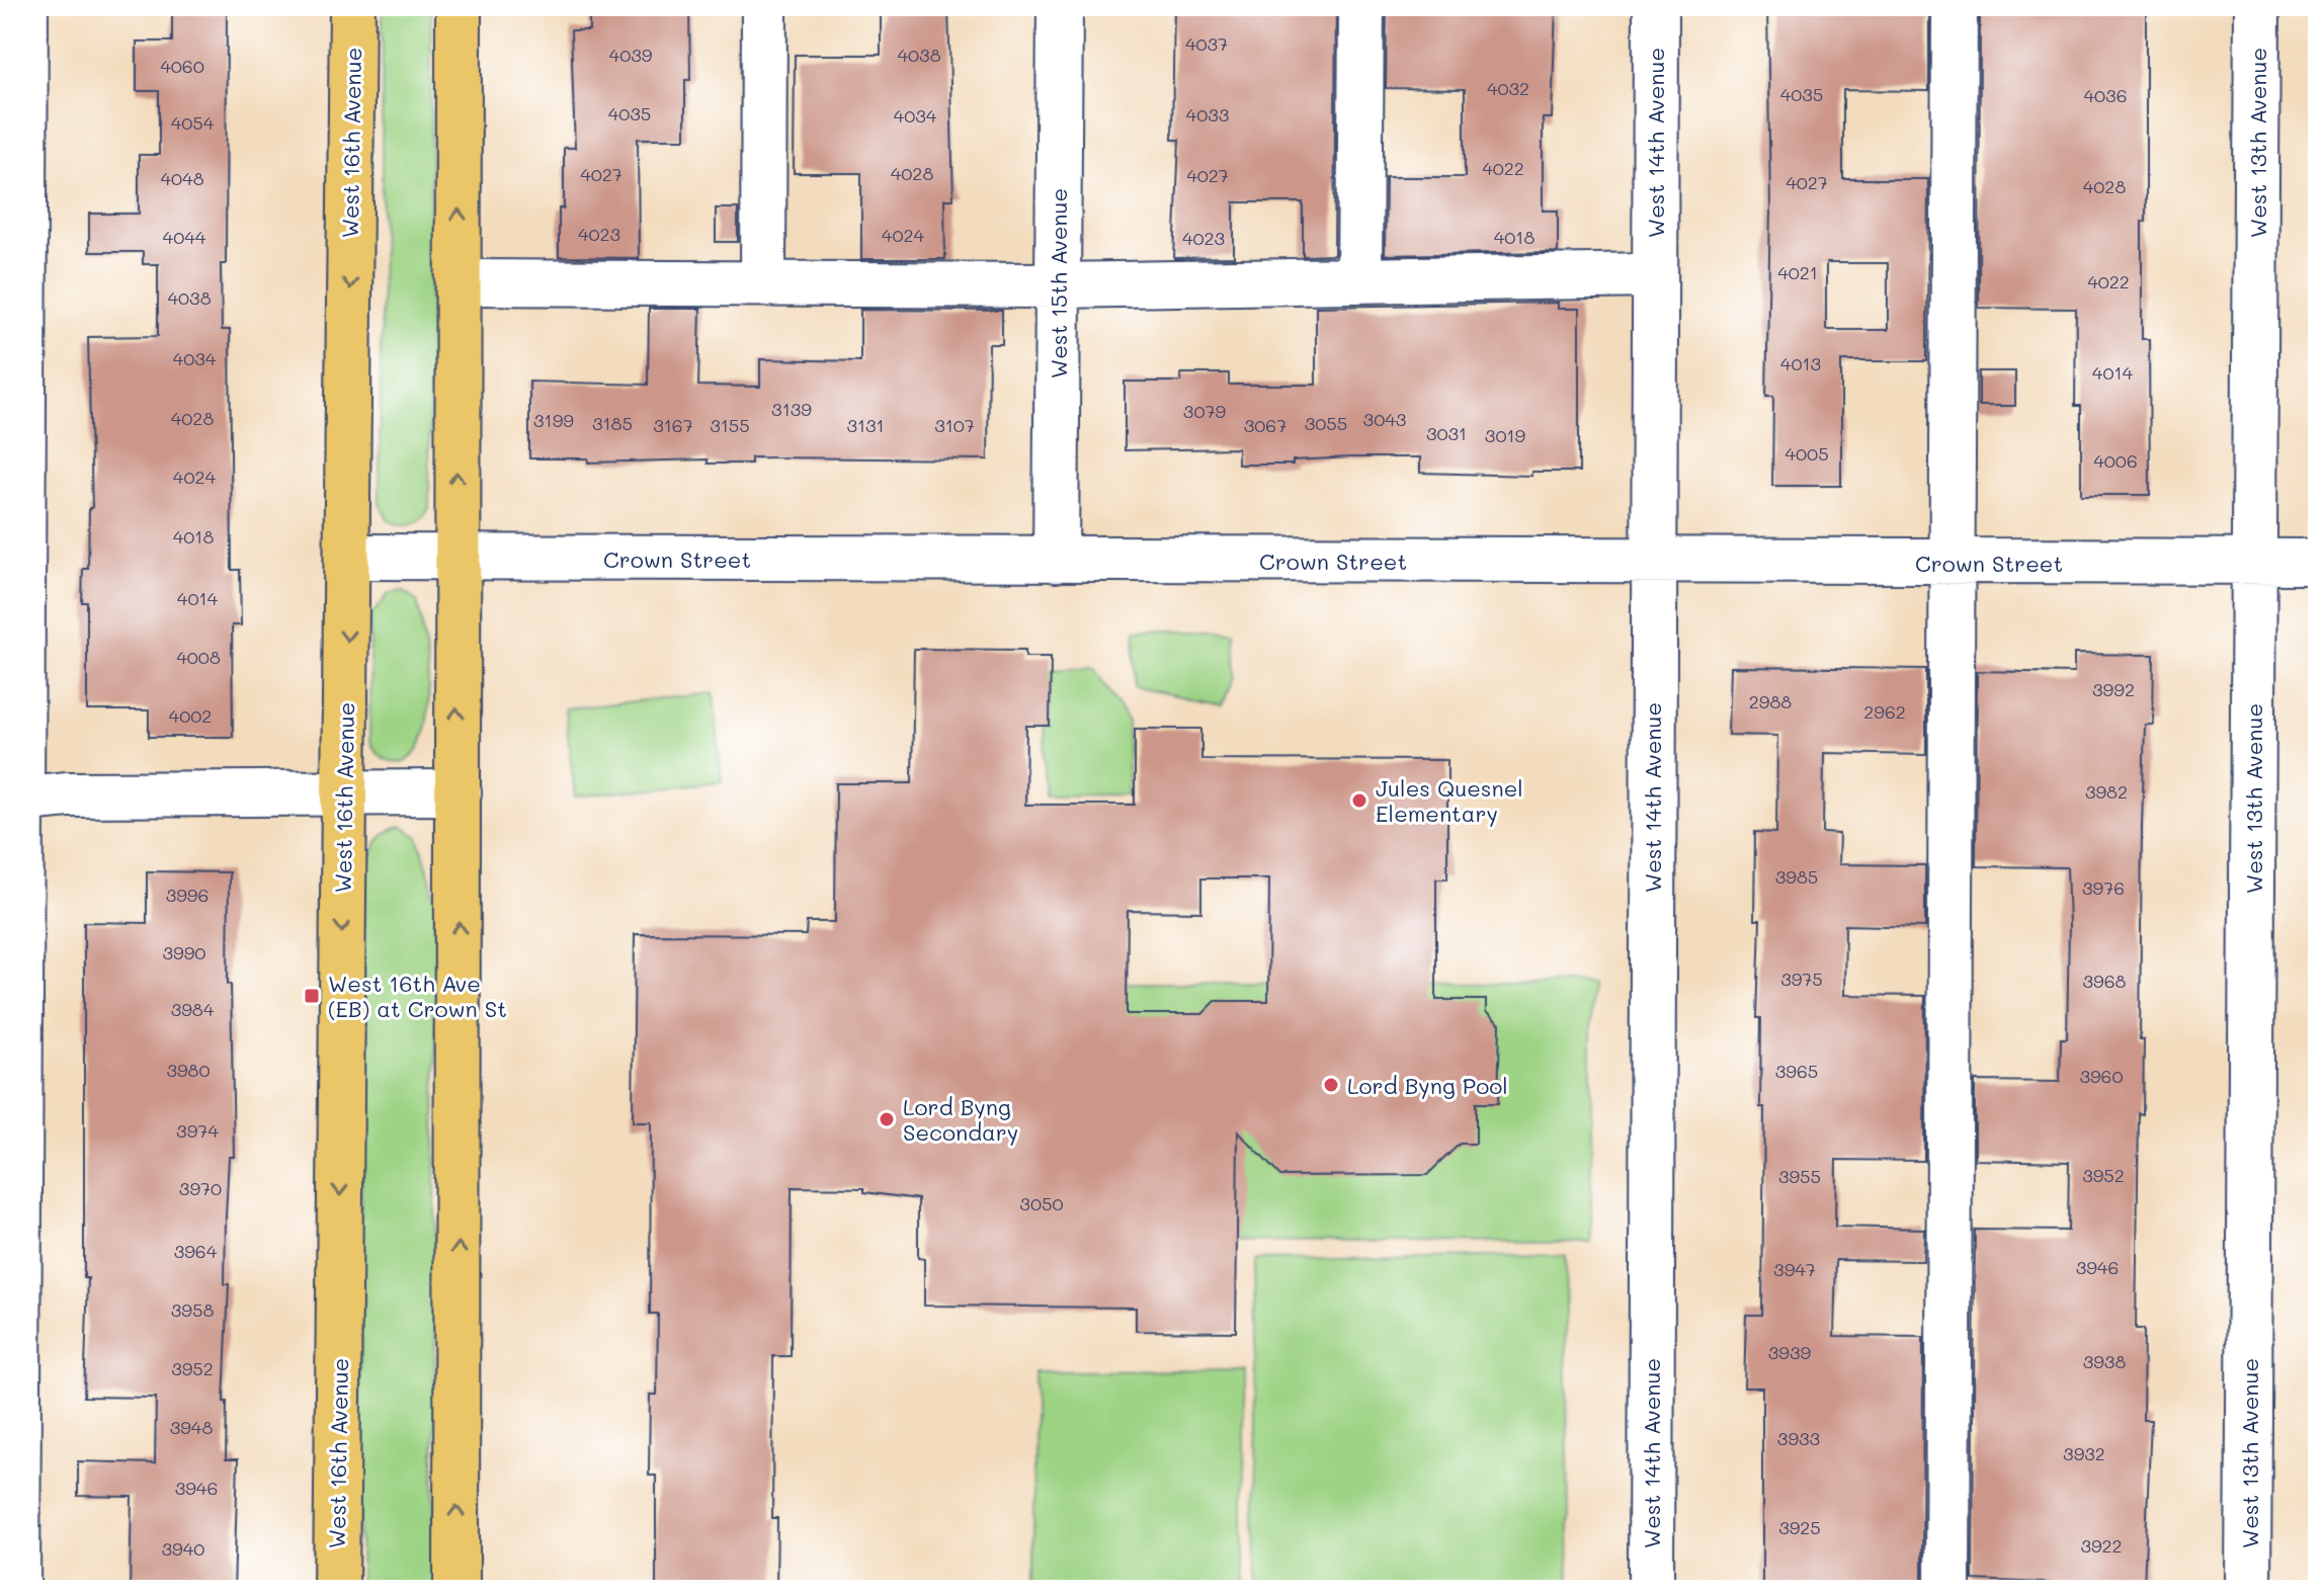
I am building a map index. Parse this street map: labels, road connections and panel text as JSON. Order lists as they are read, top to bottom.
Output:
{
  "streets": {
    "main road": ["West 16th Avenue"],
    "street": [
      "West 14th Avenue",
      "West 13th Avenue",
      "West 15th Avenue",
      "Crown Street"
    ]
  },
  "crossings": [
    ["West 16th Avenue", "Crown Street"],
    ["West 14th Avenue", "Crown Street"],
    ["West 13th Avenue", "Crown Street"],
    ["West 15th Avenue", "Crown Street"]
  ],
  "places": {
    "other": ["Jules Quesnel Elementary", "Lord Byng Pool", "Lord Byng Secondary"],
    "transit": ["West 16th Ave (EB) at Crown St"]
  },
  "house_numbers": [
    "4037",
    "4039",
    "4038",
    "4060",
    "4032",
    "4035",
    "4036",
    "4035",
    "4033",
    "4034",
    "4054",
    "4022",
    "4028",
    "4027",
    "4027",
    "4048",
    "4027",
    "4028",
    "4023",
    "4024",
    "4044",
    "4018",
    "4023",
    "4021",
    "4022",
    "4038",
    "4034",
    "4013",
    "4014",
    "3139",
    "3079",
    "4028",
    "3043",
    "3199",
    "3185",
    "3055",
    "3167",
    "3155",
    "3131",
    "3107",
    "3067",
    "3031",
    "3019",
    "4005",
    "4006",
    "4024",
    "4018",
    "4014",
    "4008",
    "3992",
    "2988",
    "2962",
    "4002",
    "3982",
    "3985",
    "3976",
    "3996",
    "3990",
    "3975",
    "3968",
    "3984",
    "3980",
    "3965",
    "3960",
    "3974",
    "3952",
    "3955",
    "3970",
    "3050",
    "3964",
    "3946",
    "3947",
    "3958",
    "3939",
    "3938",
    "3952",
    "3948",
    "3933",
    "3932",
    "3946",
    "3925",
    "3922",
    "3940"
  ]
}
